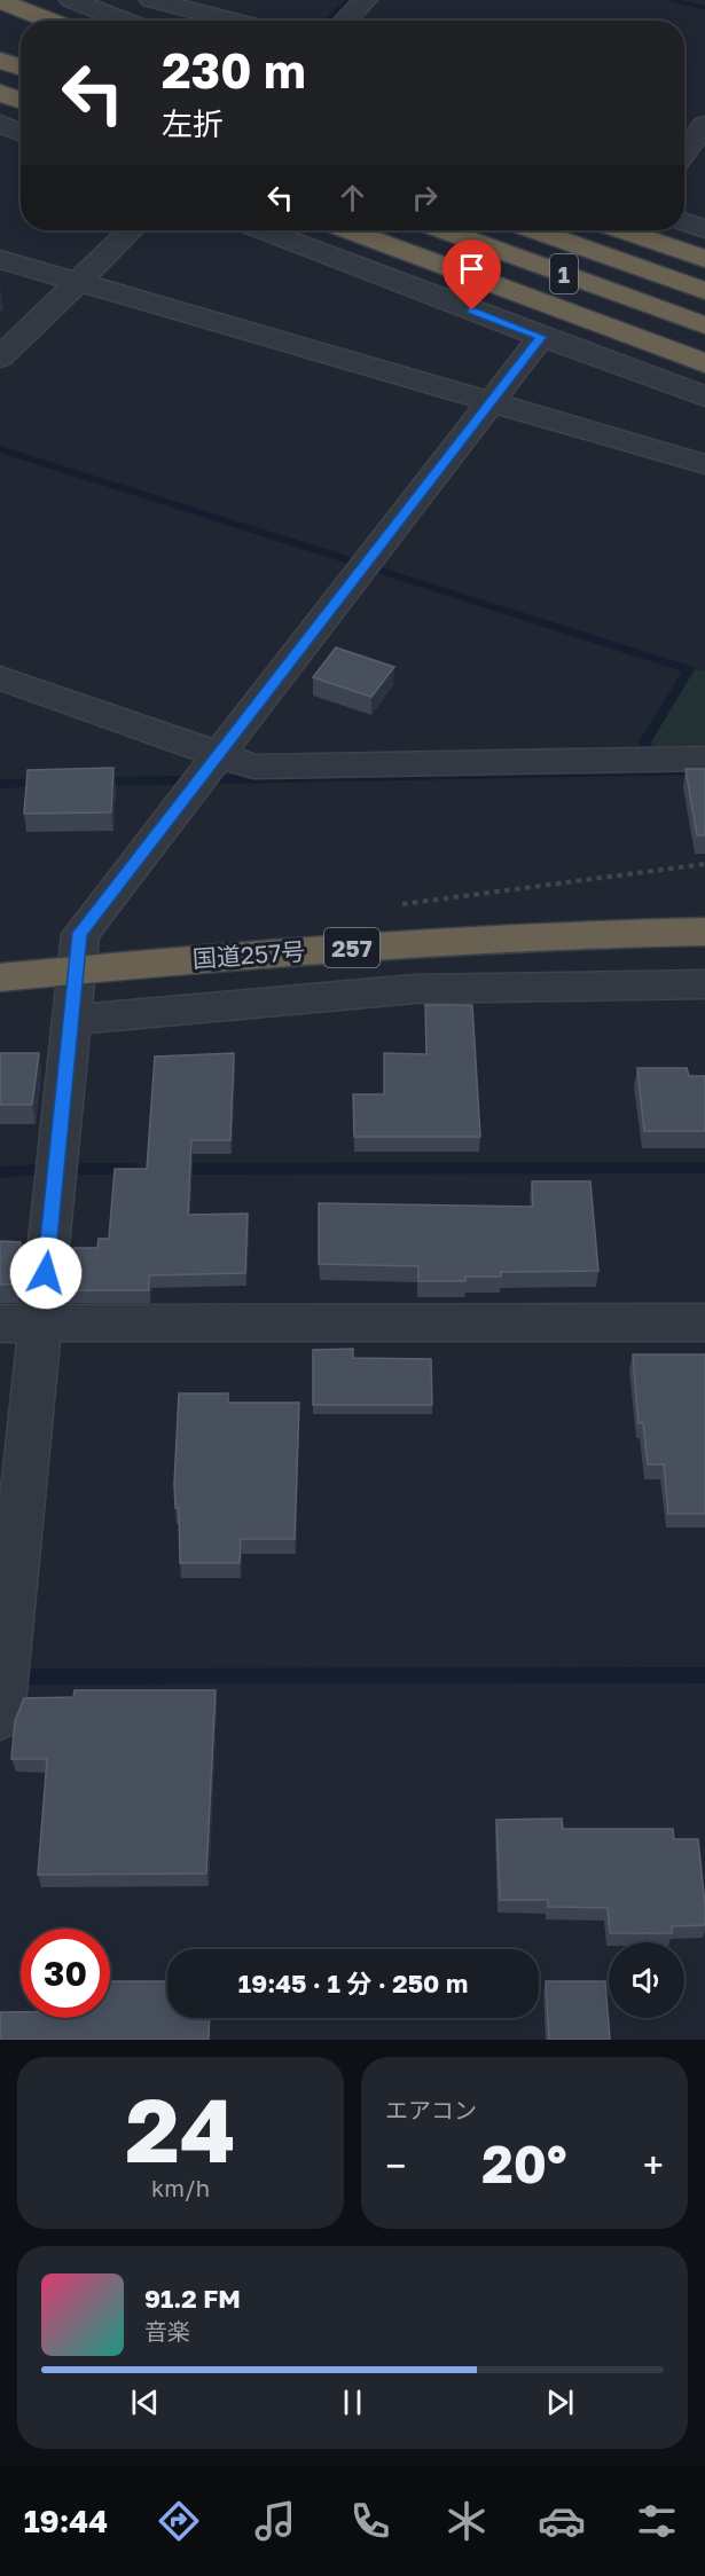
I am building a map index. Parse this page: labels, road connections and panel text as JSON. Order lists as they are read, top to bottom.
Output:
{
  "streets": {
    "highway": ["1", "257", "国道257号"]
  },
  "page": {
    "turn": ["230 m", "左折"],
    "limit": "30",
    "trip": "19:45 · 1 分 · 250 m",
    "tile": [
      ["24", "km/h"],
      "エアコン"
    ],
    "heat": ["−", "20°", "+"],
    "song": ["91.2 FM", "音楽"],
    "tabs": "19:44"
  }
}
